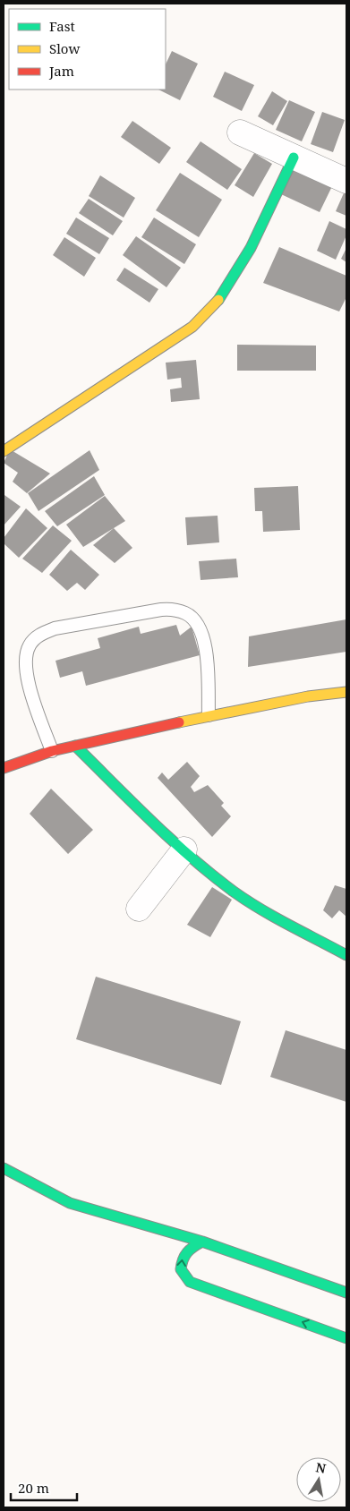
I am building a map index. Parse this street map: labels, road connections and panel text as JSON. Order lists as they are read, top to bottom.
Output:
{
  "legend": ["Fast", "Slow", "Jam"],
  "scale_bar": "20 m",
  "north": "top"
}
